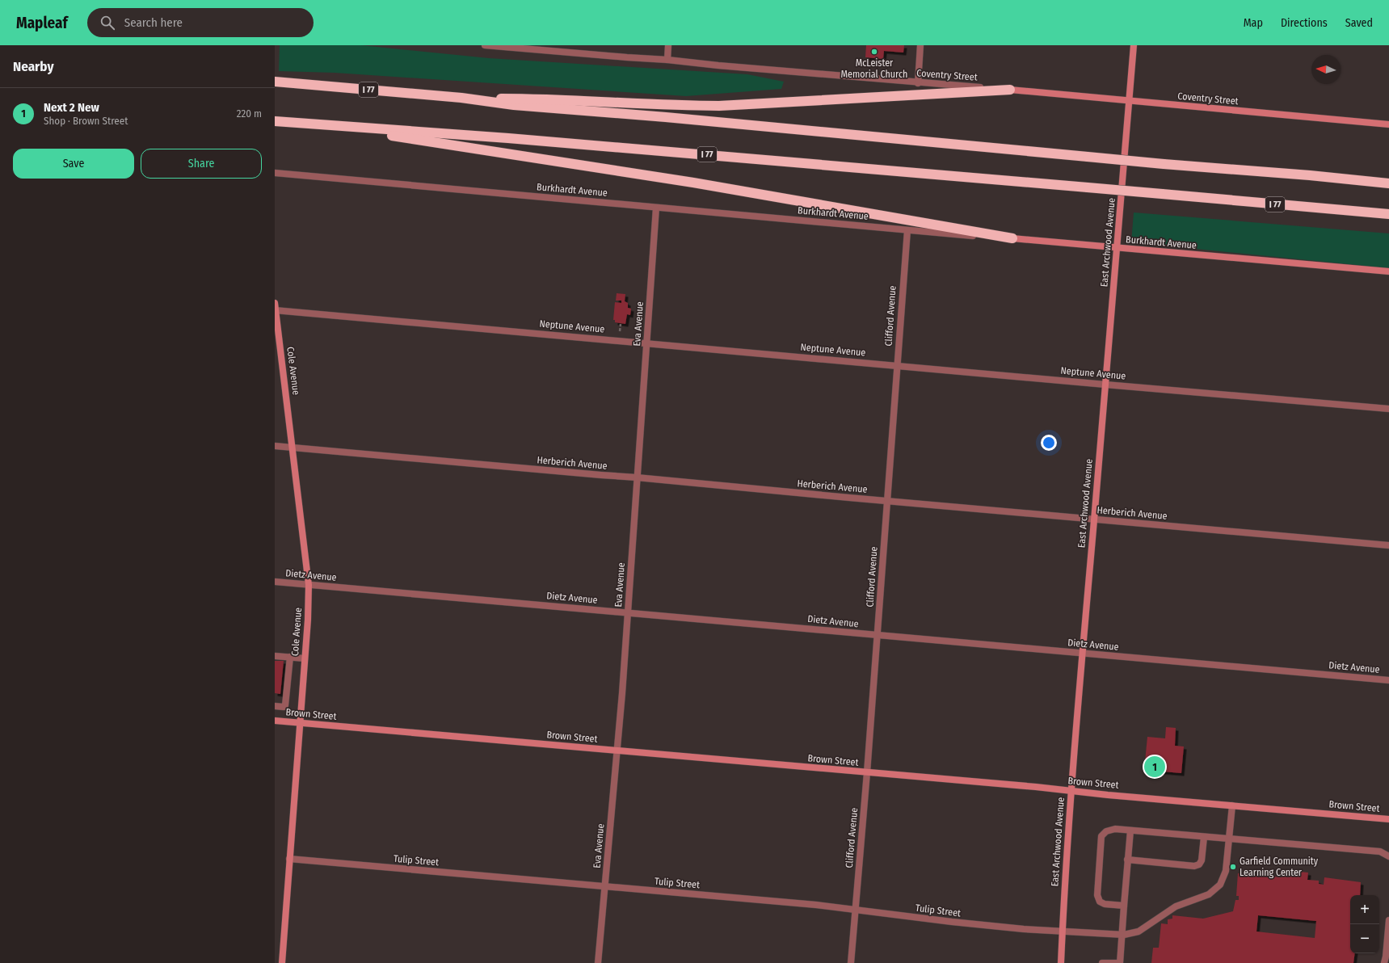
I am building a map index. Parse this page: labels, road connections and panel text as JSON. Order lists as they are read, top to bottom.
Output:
{
  "streets": {
    "highway": ["I 77"],
    "main road": [
      "Coventry Street",
      "Burkhardt Avenue",
      "East Archwood Avenue",
      "Cole Avenue",
      "Brown Street"
    ],
    "street": [
      "Clifford Avenue",
      "Eva Avenue",
      "Neptune Avenue",
      "Herberich Avenue",
      "Dietz Avenue",
      "Tulip Street"
    ]
  },
  "crossings": [
    ["Coventry Street", "East Archwood Avenue"],
    ["Burkhardt Avenue", "East Archwood Avenue"],
    ["Burkhardt Avenue", "Clifford Avenue"],
    ["Burkhardt Avenue", "Eva Avenue"],
    ["East Archwood Avenue", "Neptune Avenue"],
    ["East Archwood Avenue", "Herberich Avenue"],
    ["East Archwood Avenue", "Dietz Avenue"],
    ["East Archwood Avenue", "Brown Street"],
    ["East Archwood Avenue", "Tulip Street"],
    ["Clifford Avenue", "Neptune Avenue"],
    ["Clifford Avenue", "Herberich Avenue"],
    ["Clifford Avenue", "Dietz Avenue"],
    ["Clifford Avenue", "Brown Street"],
    ["Clifford Avenue", "Tulip Street"],
    ["Eva Avenue", "Neptune Avenue"],
    ["Eva Avenue", "Herberich Avenue"],
    ["Eva Avenue", "Dietz Avenue"],
    ["Eva Avenue", "Brown Street"],
    ["Eva Avenue", "Tulip Street"],
    ["Neptune Avenue", "Cole Avenue"],
    ["Cole Avenue", "Herberich Avenue"],
    ["Cole Avenue", "Dietz Avenue"],
    ["Cole Avenue", "Brown Street"],
    ["Cole Avenue", "Tulip Street"],
    ["Brown Street", "Tulip Street"]
  ],
  "places": ["McLeister Memorial Church", "Garfield Community Learning Center"],
  "north": "left",
  "page": {
    "header": "Mapleaf",
    "search": "Search here",
    "nav": ["Map", "Directions", "Saved"],
    "heading": "Nearby",
    "list": [
      {
        "mark": "1",
        "name": "Next 2 New",
        "note": "Shop · Brown Street",
        "value": "220 m"
      }
    ],
    "buttons": ["Save", "Share"],
    "pins": "1",
    "map_buttons": ["+", "−"]
  }
}
